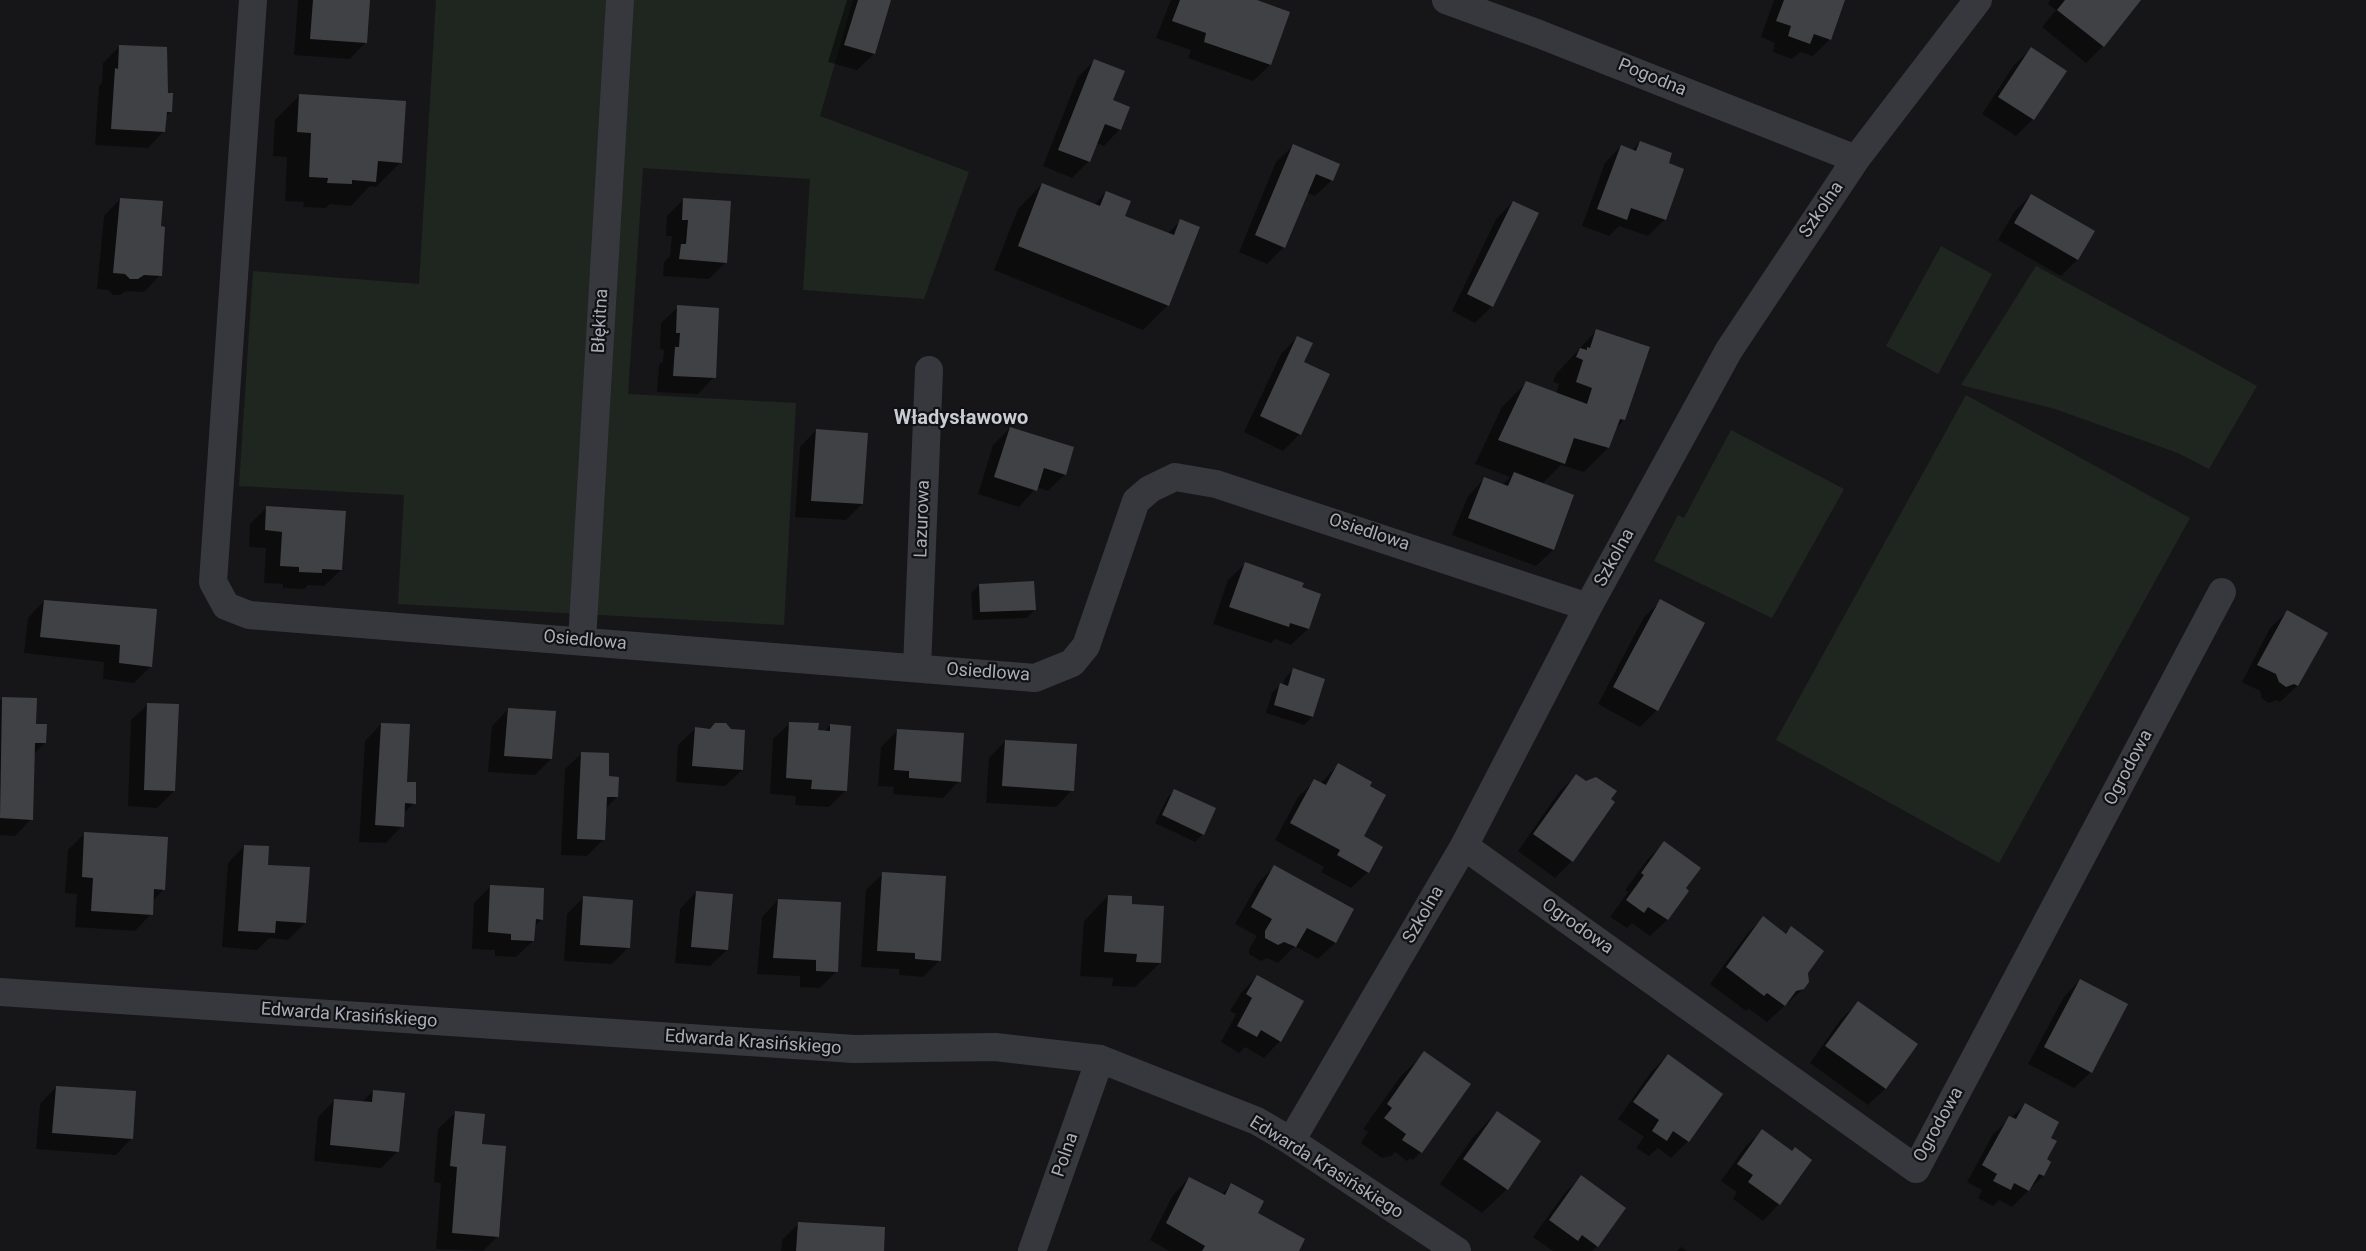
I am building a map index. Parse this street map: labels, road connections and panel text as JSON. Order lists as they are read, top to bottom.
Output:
{
  "streets": {
    "street": [
      "Pogodna",
      "Szkolna",
      "Błękitna",
      "Lazurowa",
      "Osiedlowa",
      "Ogrodowa",
      "Edwarda Krasińskiego",
      "Polna"
    ]
  },
  "crossings": [
    ["Pogodna", "Szkolna"],
    ["Szkolna", "Osiedlowa"],
    ["Szkolna", "Ogrodowa"],
    ["Szkolna", "Edwarda Krasińskiego"],
    ["Błękitna", "Osiedlowa"],
    ["Lazurowa", "Osiedlowa"],
    ["Edwarda Krasińskiego", "Polna"]
  ],
  "districts": ["Władysławowo"]
}
